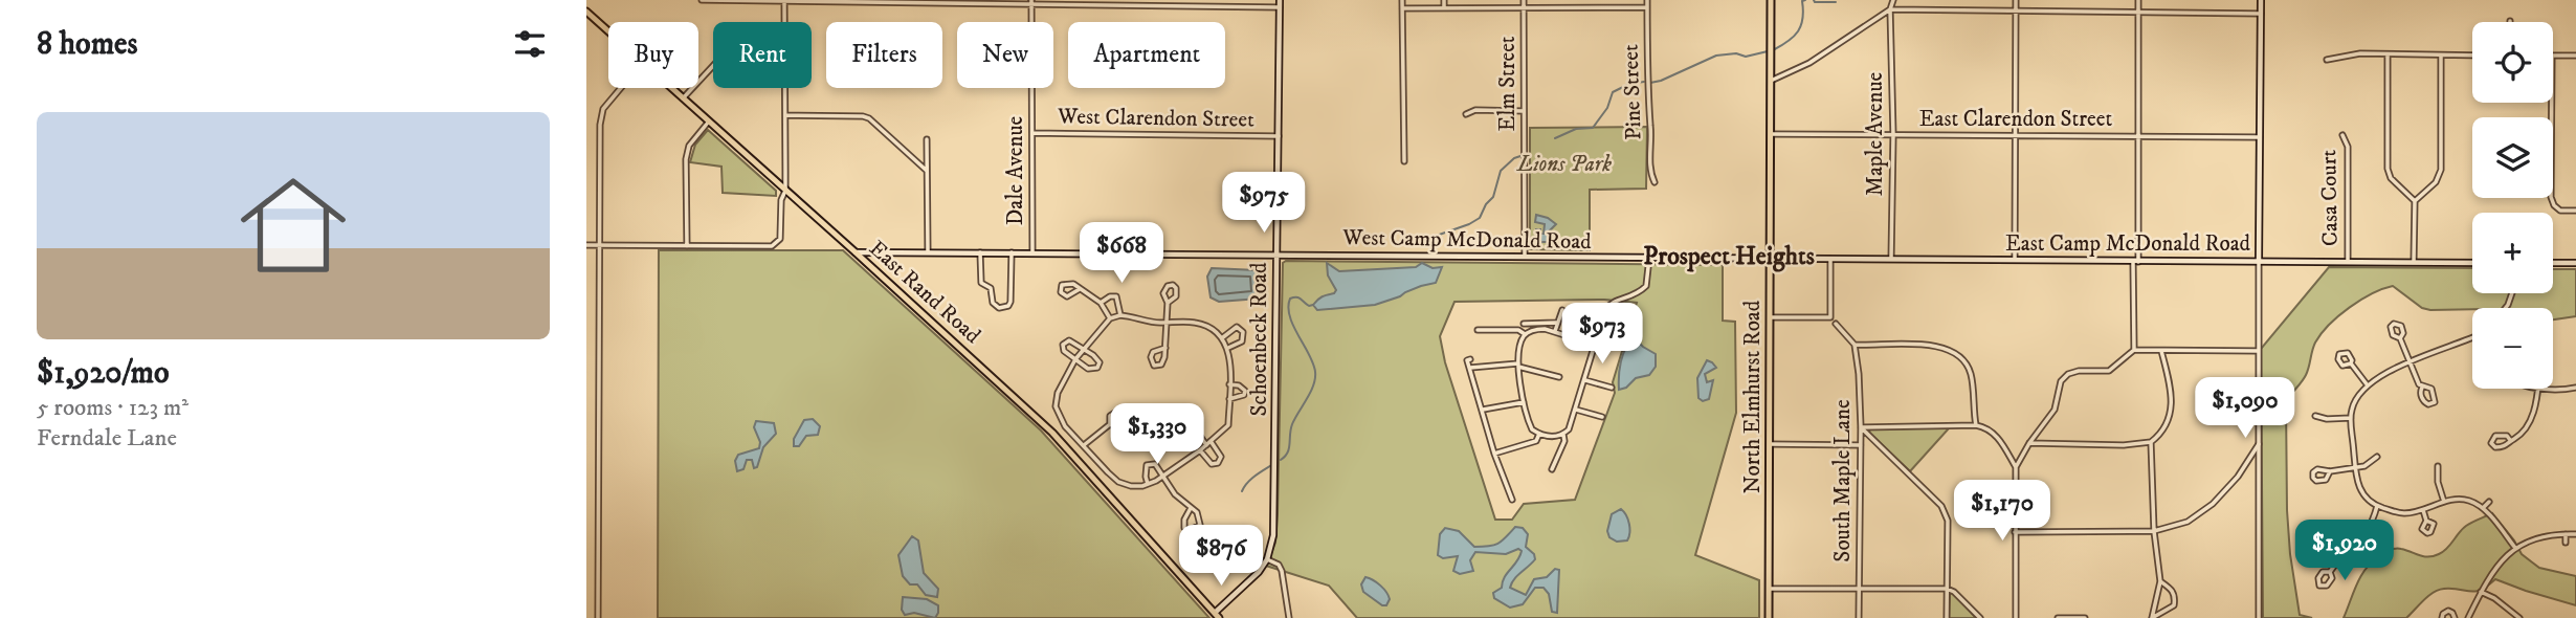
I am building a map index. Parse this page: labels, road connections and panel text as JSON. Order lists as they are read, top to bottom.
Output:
{
  "streets": {
    "main road": [
      "West Camp McDonald Road",
      "East Camp McDonald Road",
      "East Rand Road",
      "Schoenbeck Road",
      "North Elmhurst Road"
    ],
    "street": [
      "Elm Street",
      "Pine Street",
      "West Clarendon Street",
      "East Clarendon Street",
      "Maple Avenue",
      "Dale Avenue",
      "Casa Court",
      "South Maple Lane"
    ]
  },
  "crossings": [
    ["Elm Street", "West Camp McDonald Road"],
    ["West Clarendon Street", "Dale Avenue"],
    ["West Clarendon Street", "Schoenbeck Road"],
    ["East Clarendon Street", "Maple Avenue"],
    ["East Clarendon Street", "North Elmhurst Road"],
    ["Maple Avenue", "East Camp McDonald Road"],
    ["Dale Avenue", "West Camp McDonald Road"],
    ["Casa Court", "East Camp McDonald Road"],
    ["West Camp McDonald Road", "East Camp McDonald Road"],
    ["West Camp McDonald Road", "East Rand Road"],
    ["West Camp McDonald Road", "Schoenbeck Road"],
    ["West Camp McDonald Road", "North Elmhurst Road"],
    ["East Camp McDonald Road", "North Elmhurst Road"]
  ],
  "districts": ["Prospect Heights"],
  "parks": ["Lions Park"],
  "page": {
    "heading": "8 homes",
    "map_buttons": ["+", "−"],
    "chip": [
      "Buy",
      "Rent",
      "Filters",
      "New",
      "Apartment"
    ],
    "list": [
      {
        "name": "$1,920/mo",
        "note": "5 rooms · 123 m² · Ferndale Lane"
      }
    ],
    "price": [
      "$975",
      "$668",
      "$973",
      "$1,090",
      "$1,330",
      "$1,170",
      "$1,920",
      "$876"
    ]
  }
}
